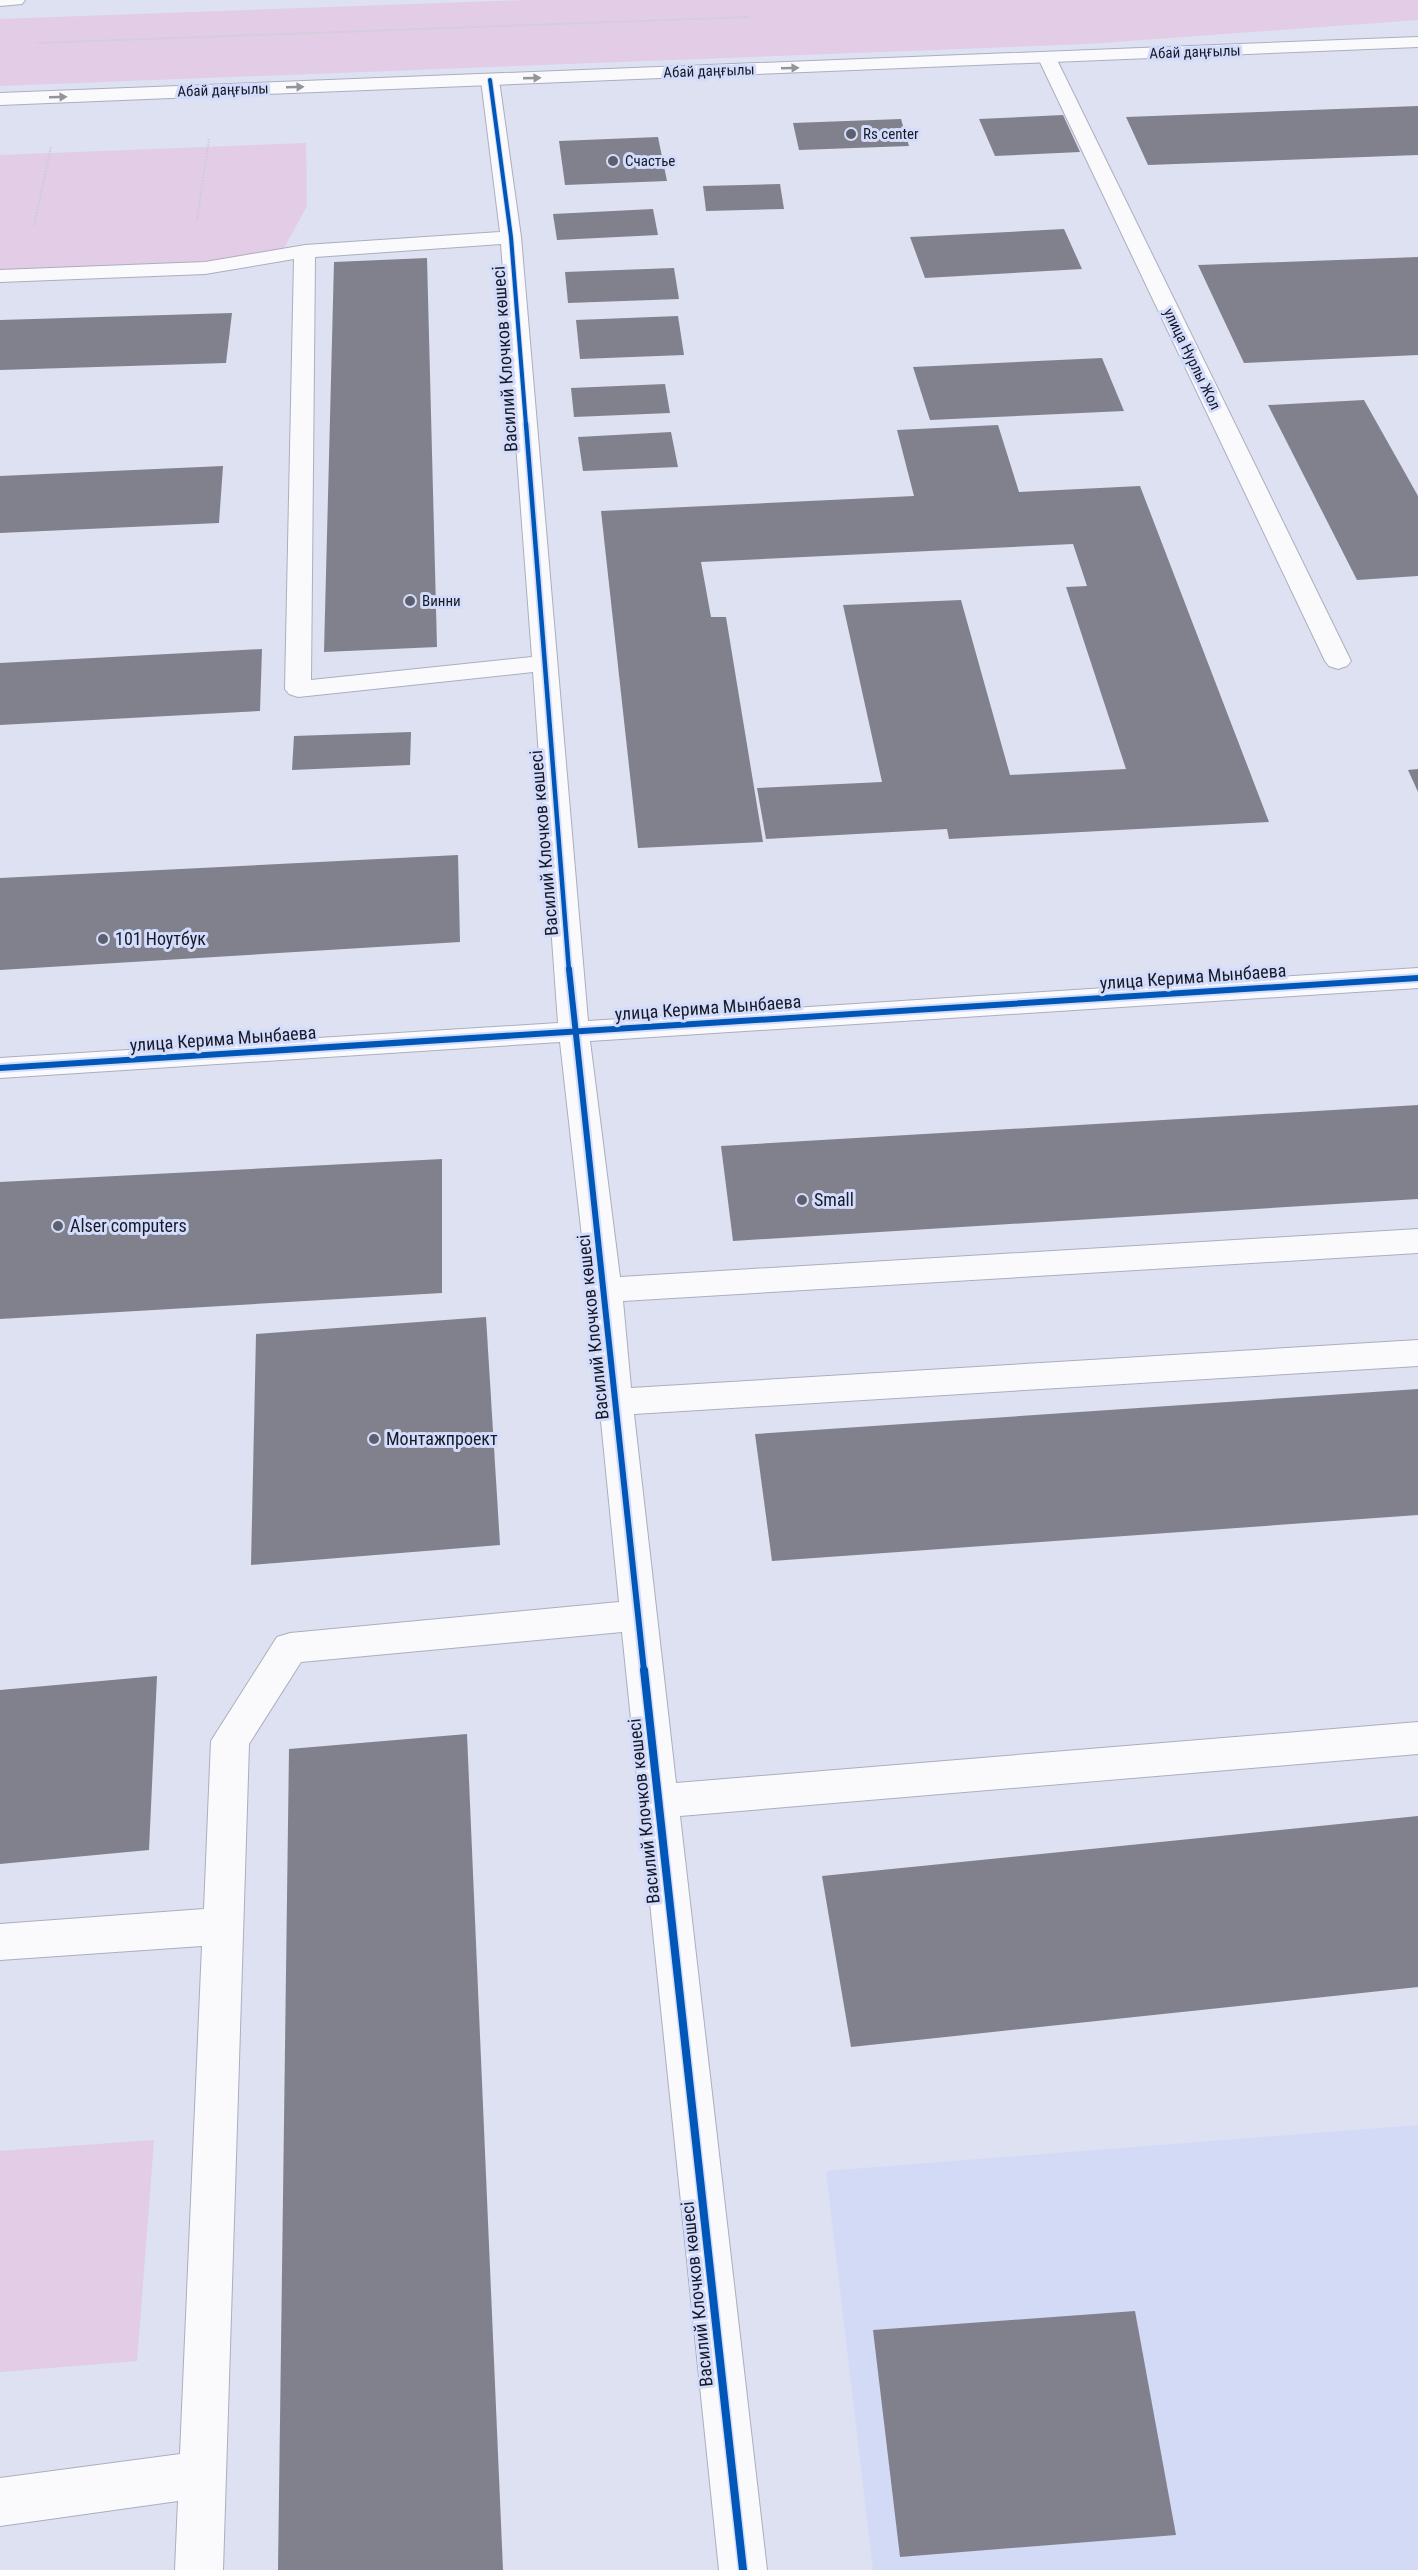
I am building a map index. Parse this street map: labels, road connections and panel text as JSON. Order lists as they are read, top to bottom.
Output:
{
  "streets": {
    "street": [
      "Абай даңғылы",
      "Василий Клочков көшесі",
      "улица Нурлы Жол",
      "улица Керима Мынбаева"
    ]
  },
  "crossings": [
    ["Абай даңғылы", "Василий Клочков көшесі"],
    ["Абай даңғылы", "улица Нурлы Жол"],
    ["Василий Клочков көшесі", "улица Керима Мынбаева"]
  ],
  "places": [
    "Rs center",
    "Счастье",
    "Винни",
    "101 Ноутбук",
    "Small",
    "Alser computers",
    "Монтажпроект"
  ]
}
